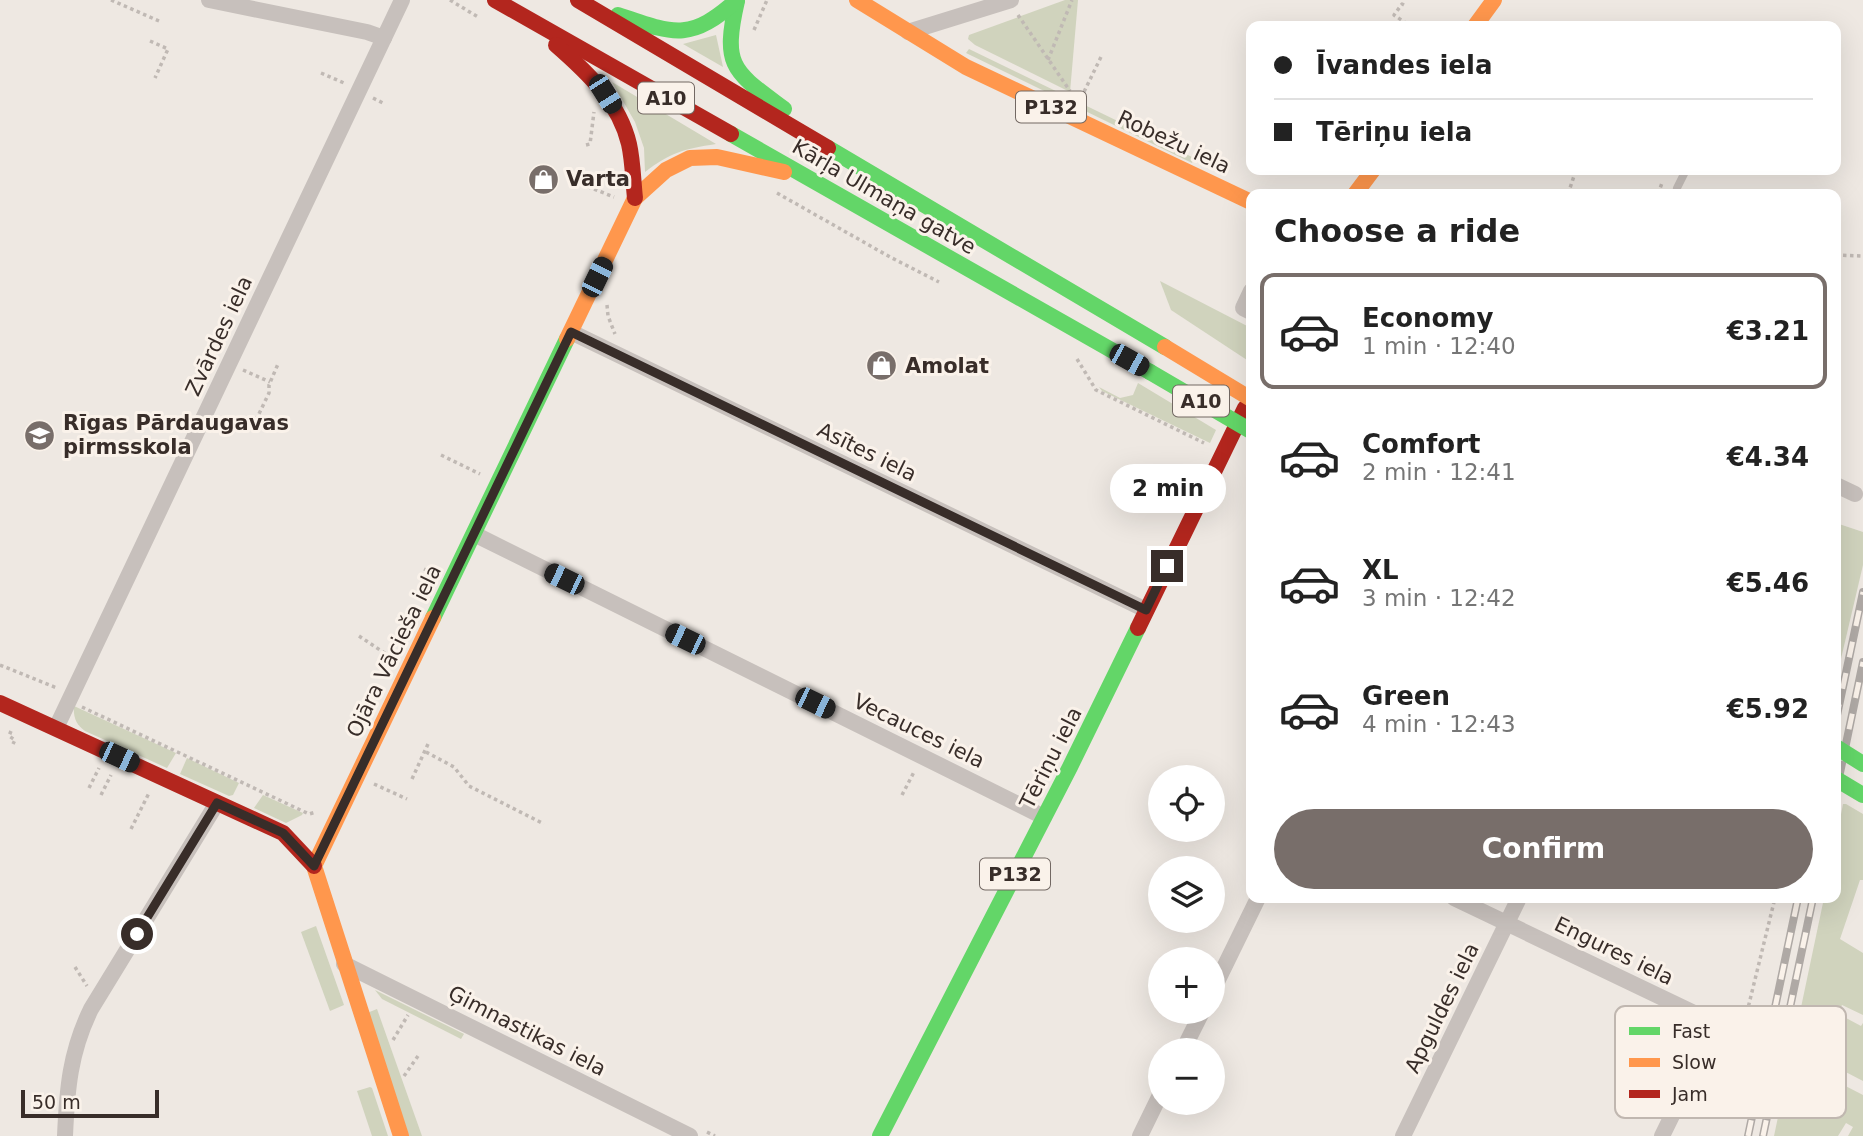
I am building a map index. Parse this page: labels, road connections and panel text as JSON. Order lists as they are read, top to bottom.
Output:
{
  "streets": {
    "main road": [
      "A10",
      "P132",
      "Robežu iela",
      "Kārļa Ulmaņa gatve",
      "Ojāra Vācieša iela",
      "Tēriņu iela"
    ],
    "street": [
      "Zvārdes iela",
      "Asītes iela",
      "Vecauces iela",
      "Engures iela",
      "Apguldes iela",
      "Ģimnastikas iela"
    ]
  },
  "crossings": [
    ["Kārļa Ulmaņa gatve", "Ojāra Vācieša iela"],
    ["Asītes iela", "Ojāra Vācieša iela"],
    ["Asītes iela", "Tēriņu iela"],
    ["Ojāra Vācieša iela", "Vecauces iela"],
    ["Vecauces iela", "Tēriņu iela"],
    ["Engures iela", "Apguldes iela"]
  ],
  "places": {
    "shop": ["Varta", "Amolat"],
    "school or university": ["Rīgas Pārdaugavas pirmsskola"]
  },
  "legend": ["Fast", "Slow", "Jam"],
  "scale_bar": "50 m",
  "page": {
    "banner": ["Īvandes iela", "Tēriņu iela"],
    "heading": "Choose a ride",
    "list": [
      {
        "name": "Economy",
        "note": "1 min · 12:40",
        "value": "€3.21"
      },
      {
        "name": "Comfort",
        "note": "2 min · 12:41",
        "value": "€4.34"
      },
      {
        "name": "XL",
        "note": "3 min · 12:42",
        "value": "€5.46"
      },
      {
        "name": "Green",
        "note": "4 min · 12:43",
        "value": "€5.92"
      }
    ],
    "bubble": "2 min",
    "map_buttons": ["+", "−"],
    "buttons": "Confirm",
    "scale": "50 m"
  }
}
